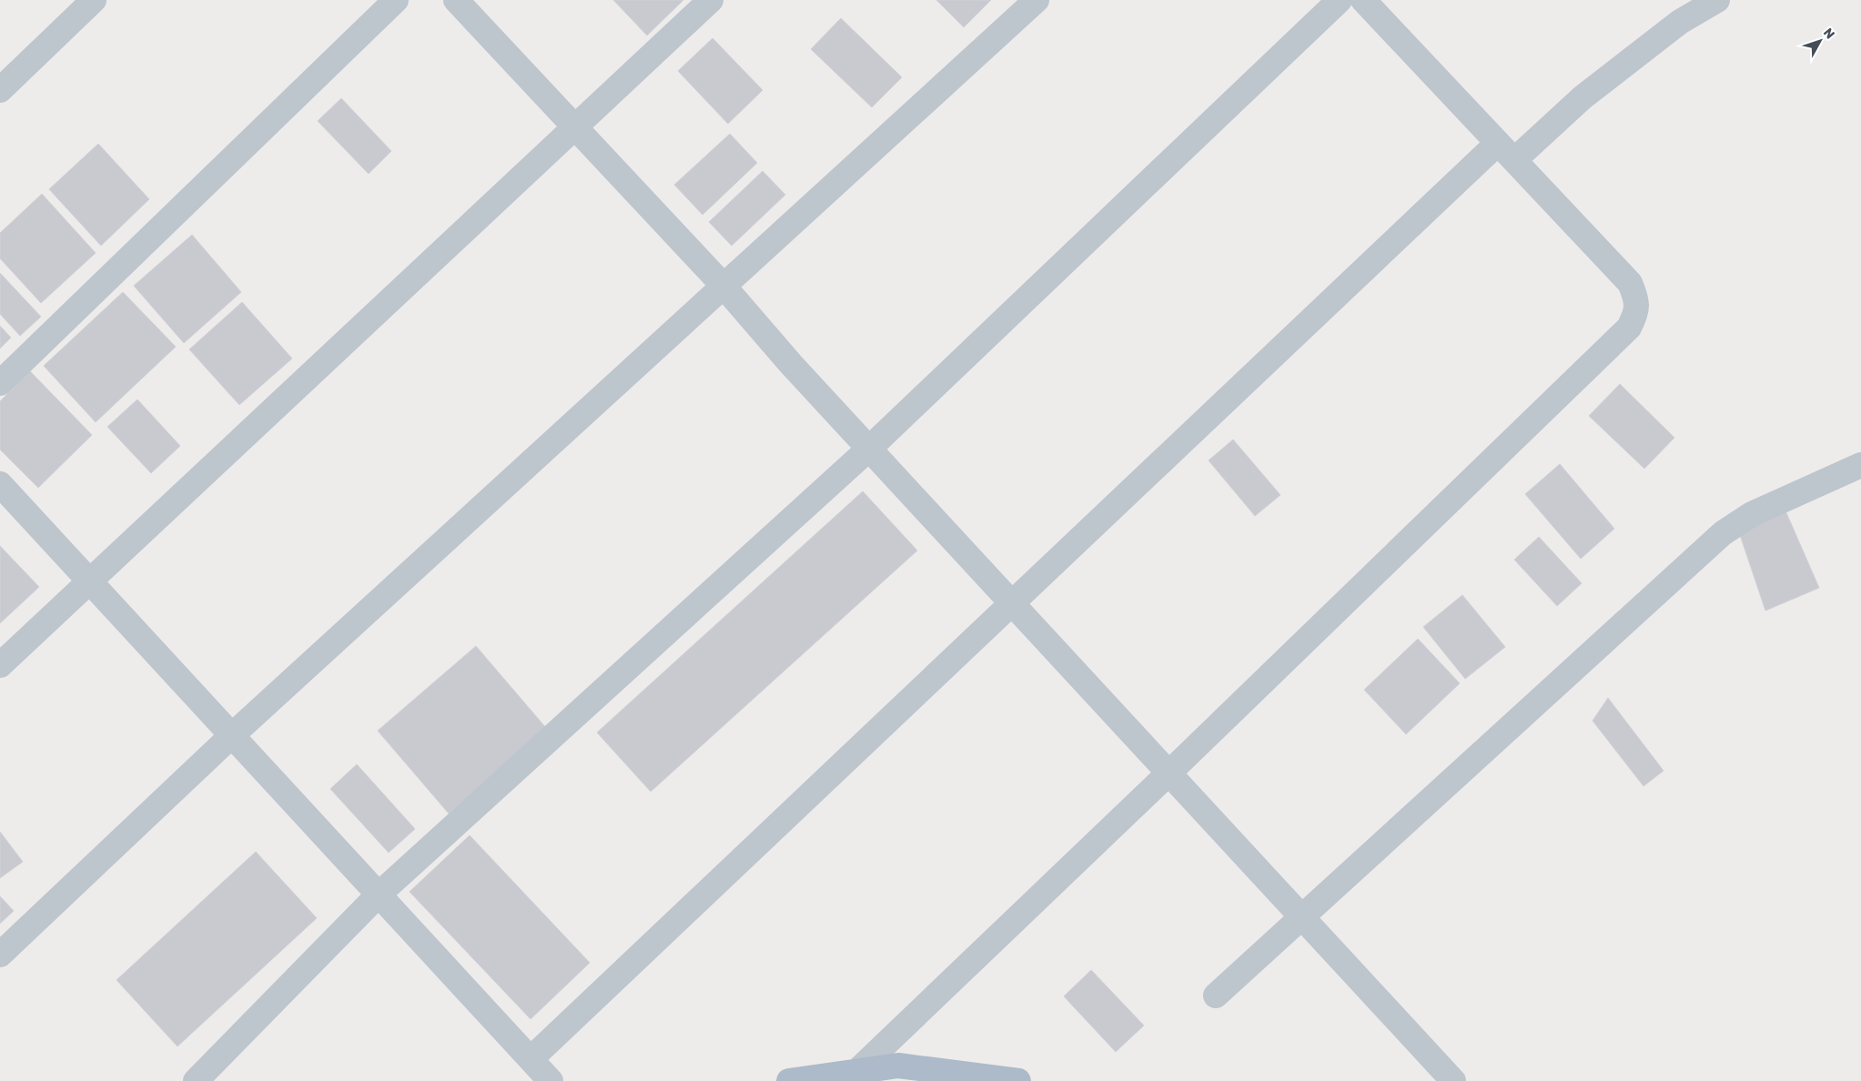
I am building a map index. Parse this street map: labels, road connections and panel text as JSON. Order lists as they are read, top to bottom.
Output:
{
  "north": "top right"
}
